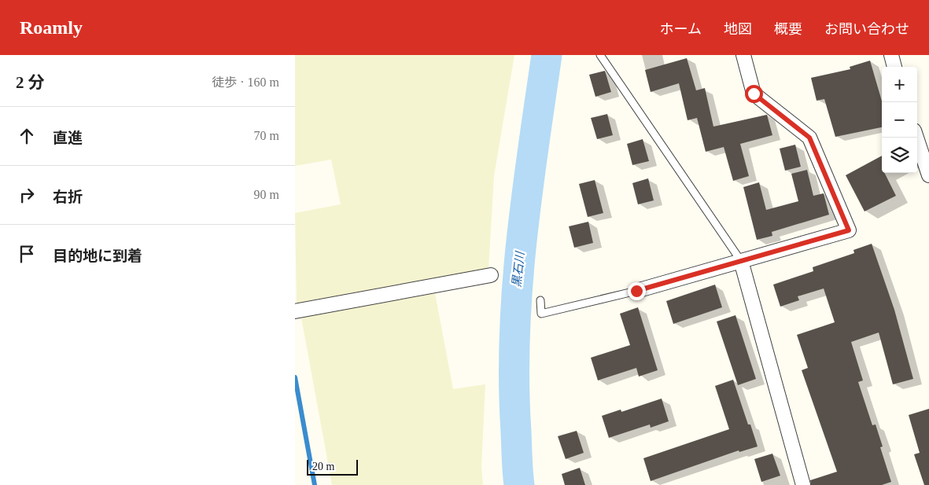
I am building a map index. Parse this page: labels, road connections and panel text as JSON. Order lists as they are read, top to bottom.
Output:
{
  "water": ["黒石川"],
  "scale_bar": "20 m",
  "page": {
    "header": "Roamly",
    "nav": [
      "ホーム",
      "地図",
      "概要",
      "お問い合わせ"
    ],
    "heading": ["2 分", "徒歩 · 160 m"],
    "map_buttons": ["+", "−"],
    "list": [
      ["直進", "70 m"],
      ["右折", "90 m"],
      "目的地に到着"
    ],
    "scale": "20 m"
  }
}
